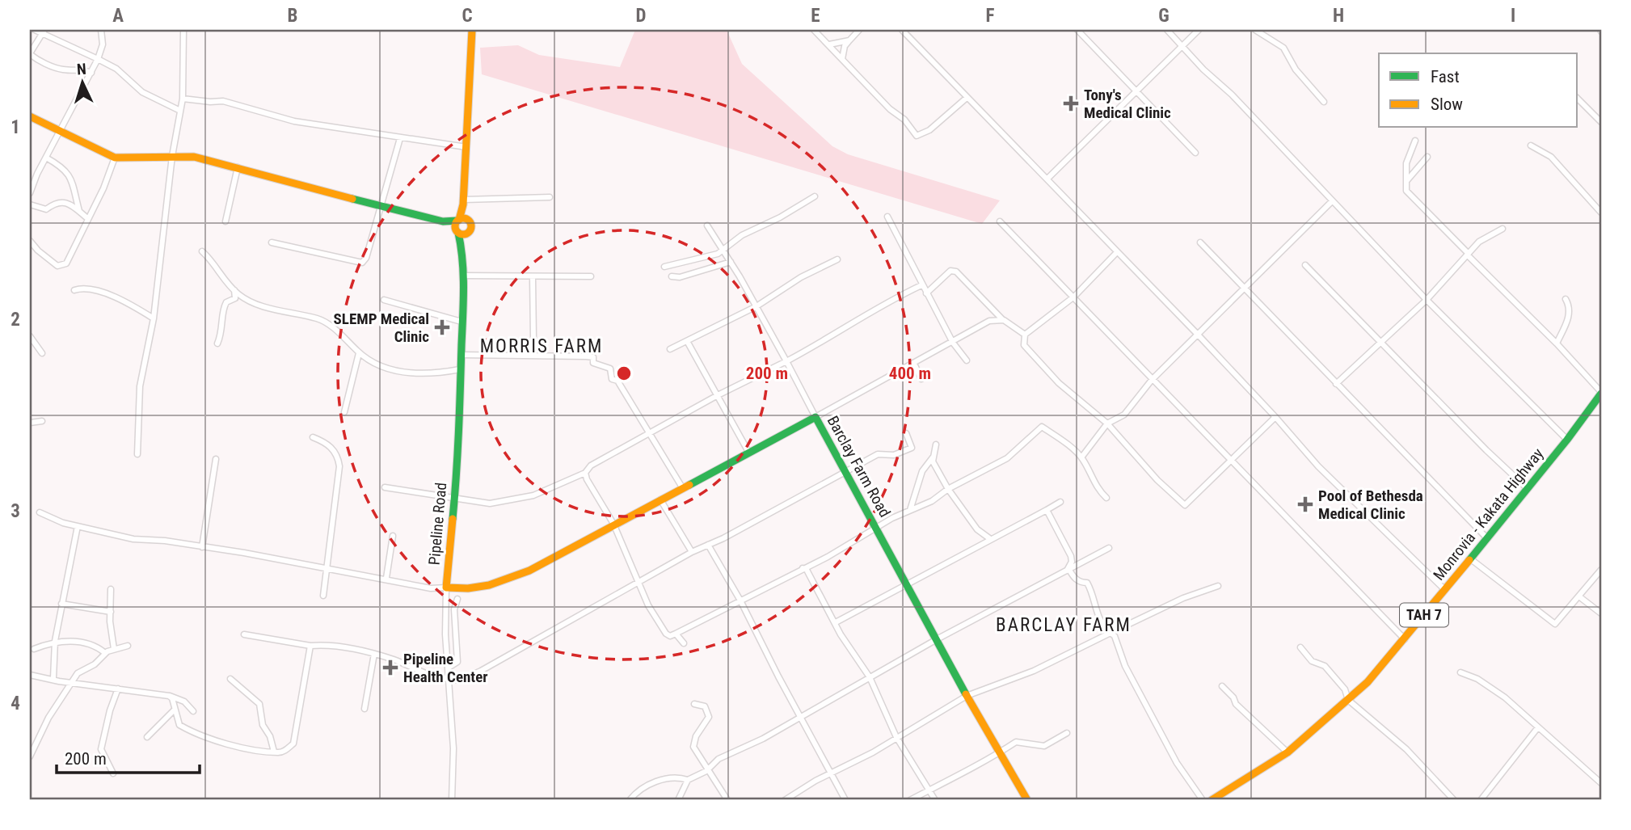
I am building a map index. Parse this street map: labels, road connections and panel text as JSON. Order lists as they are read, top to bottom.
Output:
{
  "streets": {
    "main road": [
      "Barclay Farm Road",
      "Monrovia - Kakata Highway",
      "Pipeline Road",
      "TAH 7"
    ]
  },
  "crossings": [
    ["Barclay Farm Road", "Pipeline Road"]
  ],
  "districts": ["MORRIS FARM", "BARCLAY FARM"],
  "places": {
    "health": [
      "Tony's Medical Clinic",
      "SLEMP Medical Clinic",
      "Pool of Bethesda Medical Clinic",
      "Pipeline Health Center"
    ]
  },
  "legend": ["Fast", "Slow"],
  "scale_bar": "200 m",
  "north": "top",
  "grid": {
    "columns": [
      "A",
      "B",
      "C",
      "D",
      "E",
      "F",
      "G",
      "H",
      "I"
    ],
    "rows": [
      "1",
      "2",
      "3",
      "4"
    ]
  },
  "rings": ["200 m", "400 m"]
}
